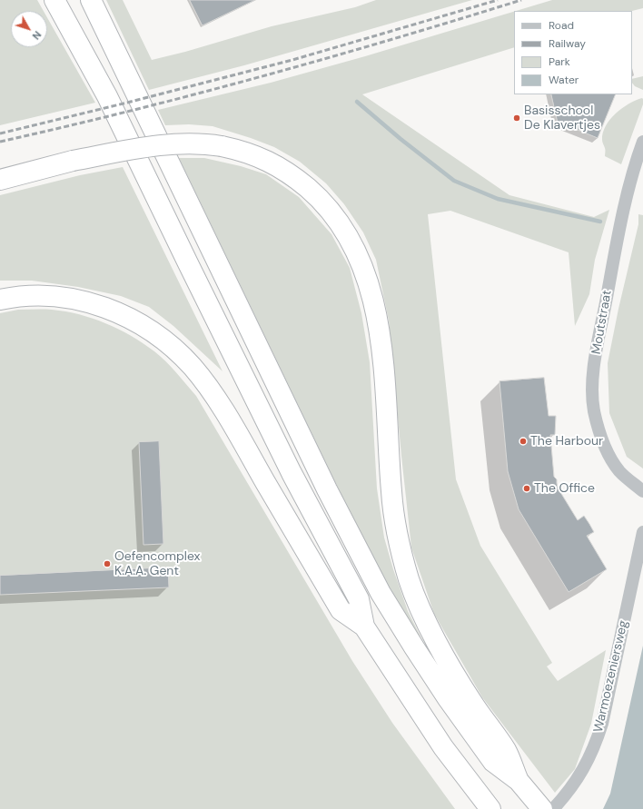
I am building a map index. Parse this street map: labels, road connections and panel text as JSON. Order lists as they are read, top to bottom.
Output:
{
  "streets": {
    "street": ["Moutstraat", "Warmoezeniersweg"]
  },
  "places": [
    "Basisschool De Klavertjes",
    "The Harbour",
    "The Office",
    "Oefencomplex K.A.A. Gent"
  ],
  "legend": [
    "Road",
    "Railway",
    "Park",
    "Water"
  ],
  "north": "bottom right"
}
